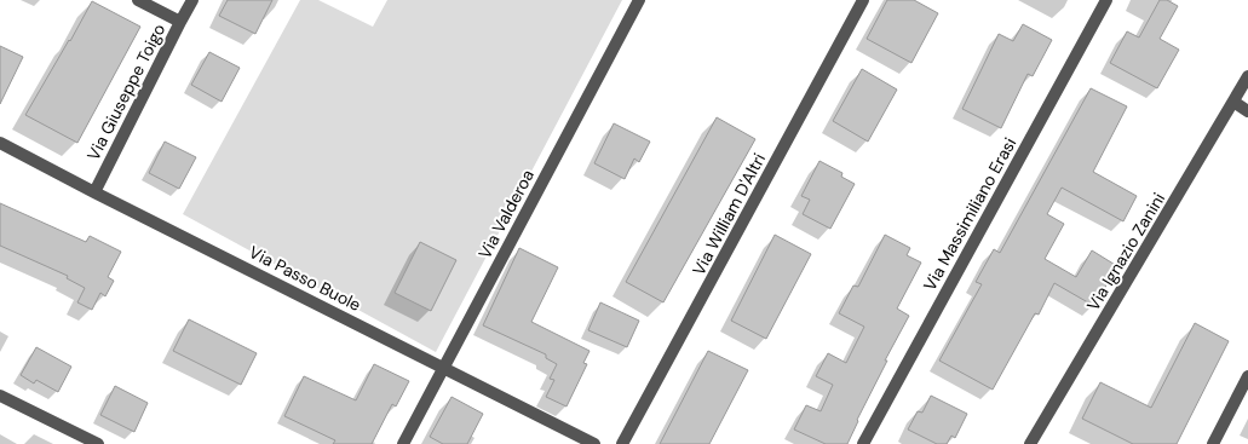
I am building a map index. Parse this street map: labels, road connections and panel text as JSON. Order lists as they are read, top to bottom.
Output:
{
  "streets": {
    "street": [
      "Via Giuseppe Toigo",
      "Via Valderoa",
      "Via William D'Altri",
      "Via Massimiliano Erasi",
      "Via Ignazio Zanini",
      "Via Passo Buole"
    ]
  },
  "crossings": [
    ["Via Giuseppe Toigo", "Via Passo Buole"],
    ["Via Valderoa", "Via Passo Buole"]
  ]
}
